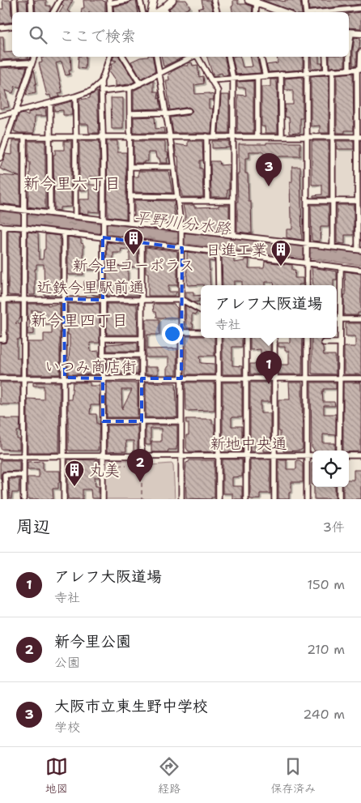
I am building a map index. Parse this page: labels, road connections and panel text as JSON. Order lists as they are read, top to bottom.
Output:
{
  "streets": {
    "street": ["近鉄今里駅前通", "いつみ商店街", "新地中央通"]
  },
  "districts": ["新今里六丁目", "新今里四丁目"],
  "water": ["平野川分水路"],
  "places": {
    "building": ["新今里コーポラス", "日進工業", "丸美"]
  },
  "page": {
    "search": "ここで検索",
    "pins": ["3", "1", "2"],
    "popup": ["アレフ大阪道場", "寺社"],
    "heading": ["周辺", "3件"],
    "list": [
      {
        "mark": "1",
        "name": "アレフ大阪道場",
        "note": "寺社",
        "value": "150 m"
      },
      {
        "mark": "2",
        "name": "新今里公園",
        "note": "公園",
        "value": "210 m"
      },
      {
        "mark": "3",
        "name": "大阪市立東生野中学校",
        "note": "学校",
        "value": "240 m"
      }
    ],
    "nav": ["地図", "経路", "保存済み"]
  }
}
